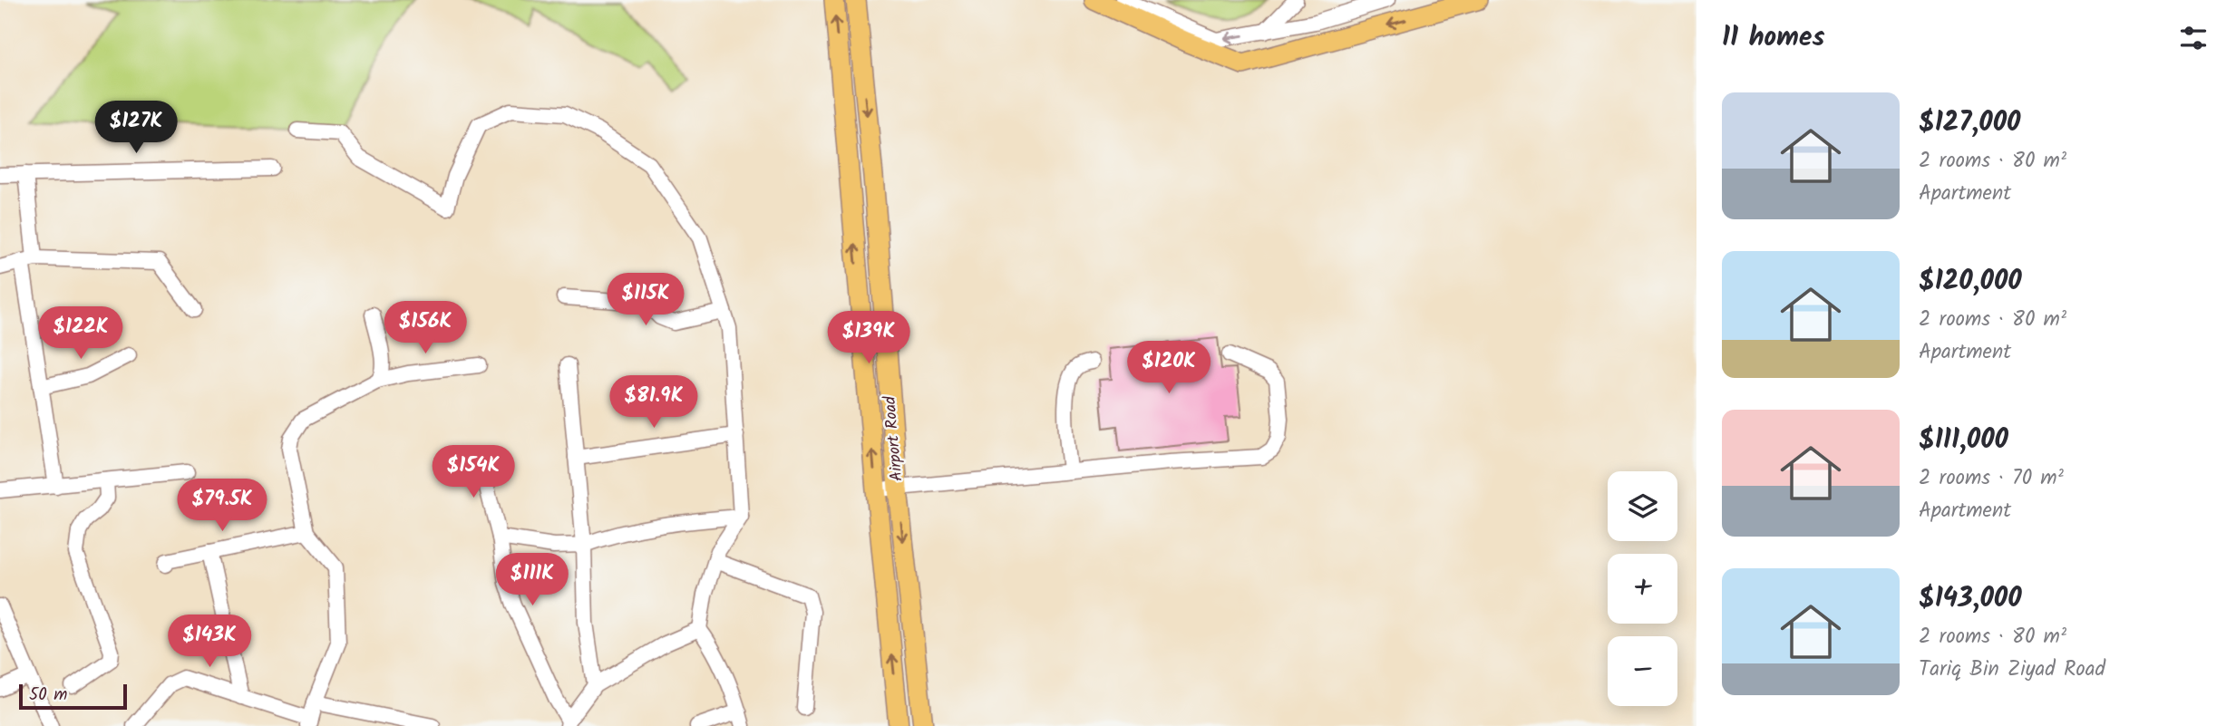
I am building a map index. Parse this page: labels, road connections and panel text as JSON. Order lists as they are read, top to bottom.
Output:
{
  "streets": {
    "main road": ["Airport Road"]
  },
  "scale_bar": "50 m",
  "page": {
    "heading": "11 homes",
    "list": [
      {
        "name": "$127,000",
        "note": "2 rooms · 80 m² · Apartment"
      },
      {
        "name": "$120,000",
        "note": "2 rooms · 80 m² · Apartment"
      },
      {
        "name": "$111,000",
        "note": "2 rooms · 70 m² · Apartment"
      },
      {
        "name": "$143,000",
        "note": "2 rooms · 80 m² · Tariq Bin Ziyad Road"
      }
    ],
    "price": [
      "$127K",
      "$115K",
      "$156K",
      "$122K",
      "$139K",
      "$120K",
      "$81.9K",
      "$154K",
      "$79.5K",
      "$111K",
      "$143K"
    ],
    "map_buttons": ["+", "−"],
    "scale": "50 m"
  }
}
